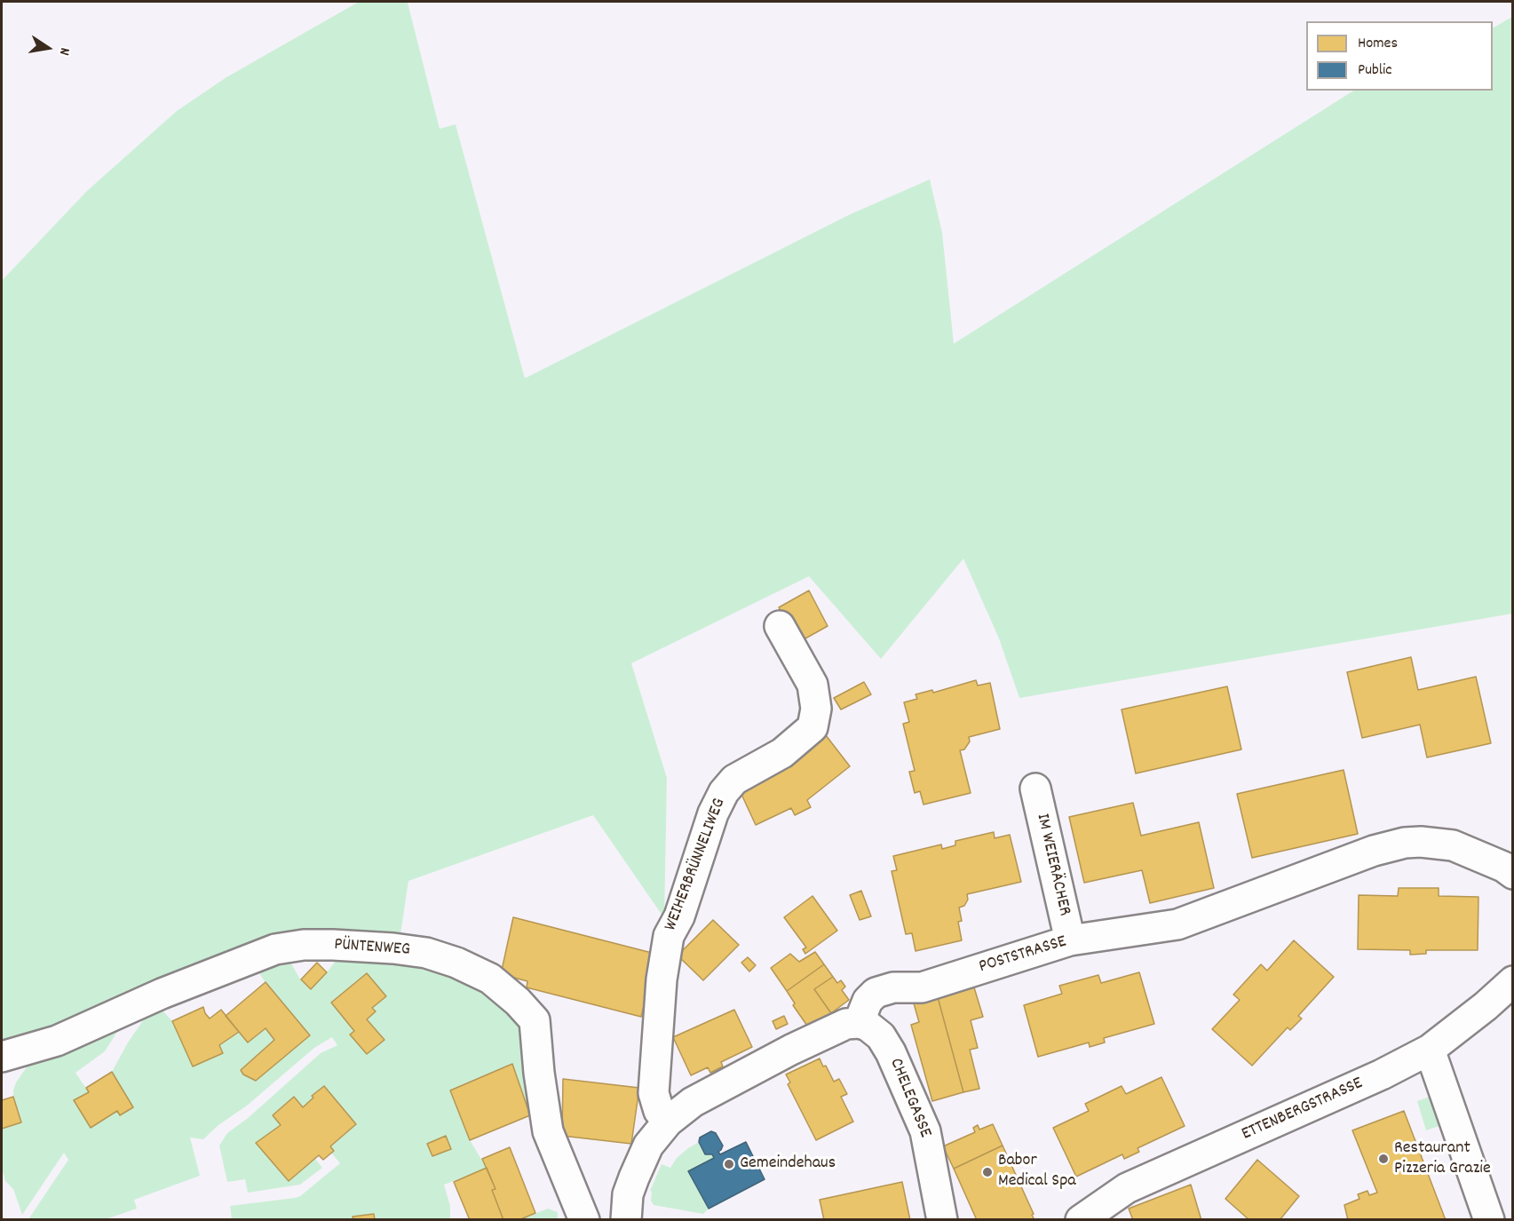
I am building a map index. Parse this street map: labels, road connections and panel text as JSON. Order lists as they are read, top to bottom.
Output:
{
  "streets": {
    "street": [
      "WEIHERBRÜNNELIWEG",
      "IM WEIERÄCHER",
      "PÜNTENWEG",
      "POSTSTRASSE",
      "CHELEGASSE",
      "ETTENBERGSTRASSE"
    ]
  },
  "crossings": [
    ["IM WEIERÄCHER", "POSTSTRASSE"],
    ["POSTSTRASSE", "CHELEGASSE"]
  ],
  "places": ["Restaurant Pizzeria Grazie", "Gemeindehaus", "Babor Medical Spa"],
  "legend": ["Homes", "Public"],
  "north": "right"
}
